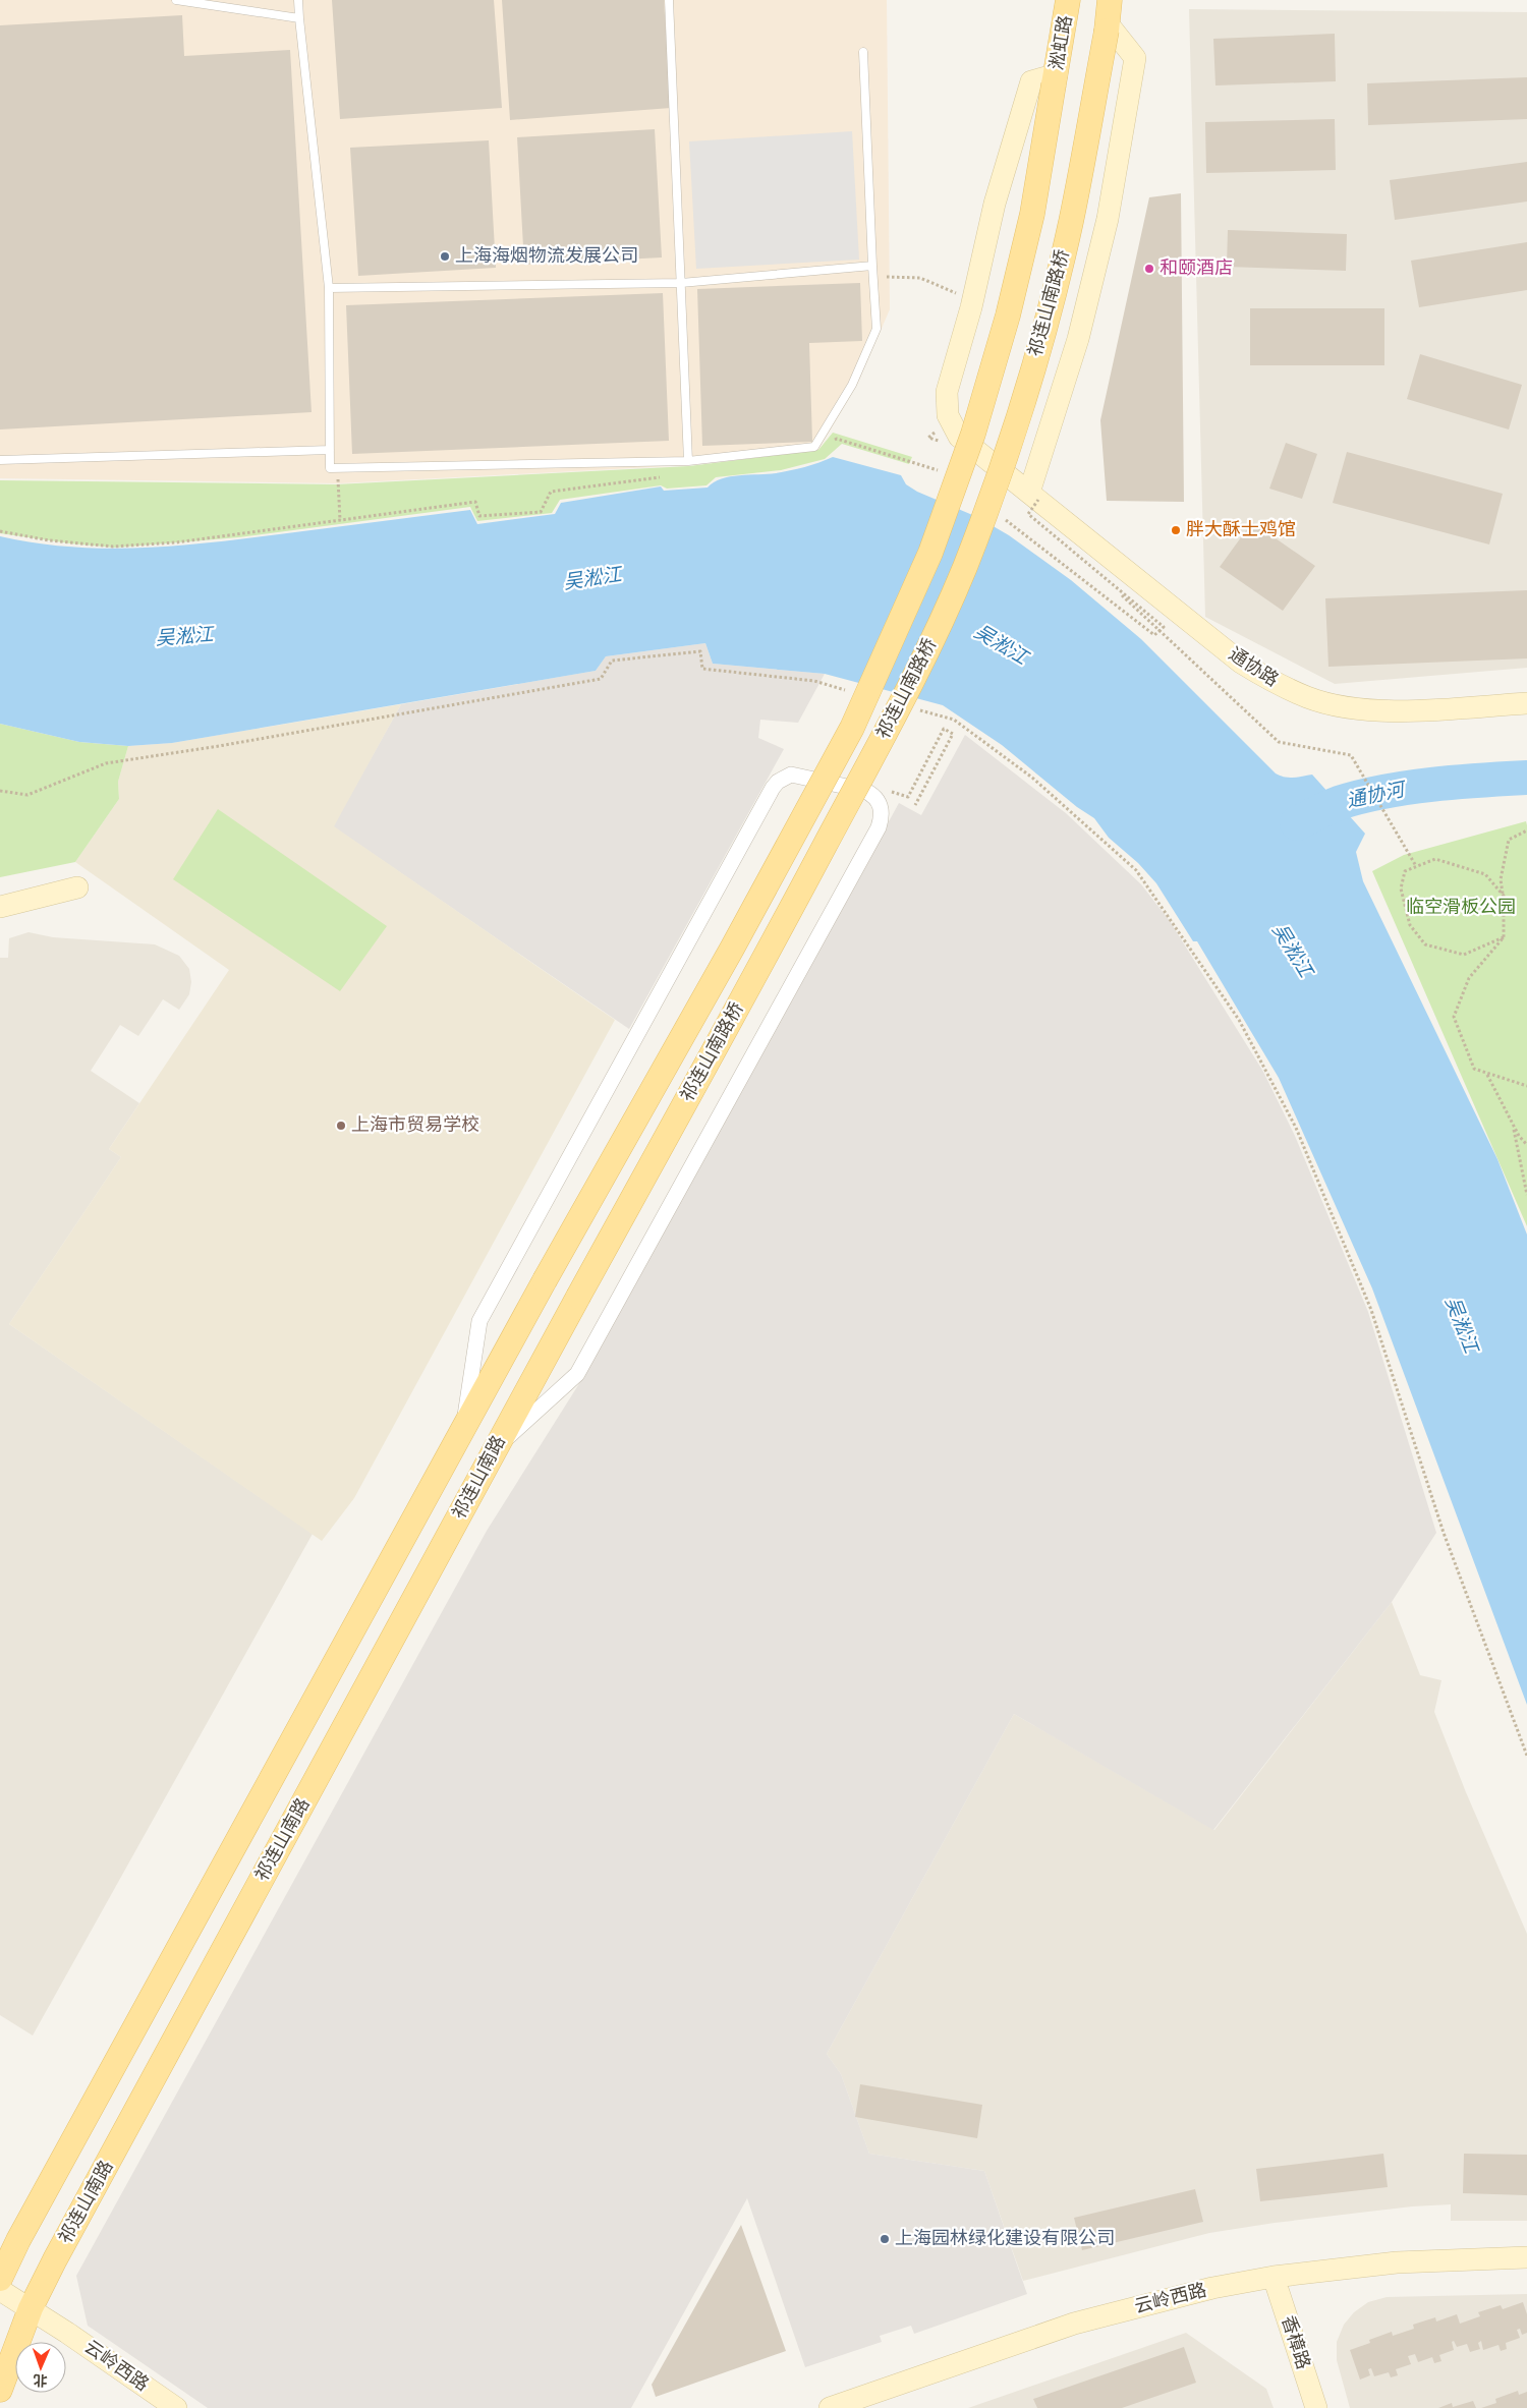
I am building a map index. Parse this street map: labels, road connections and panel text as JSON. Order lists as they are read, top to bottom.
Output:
{
  "streets": {
    "main road": ["淞虹路", "祁连山南路桥", "祁连山南路"],
    "street": ["通协路", "云岭西路", "香樟路"]
  },
  "crossings": [
    ["淞虹路", "祁连山南路桥"],
    ["淞虹路", "通协路"],
    ["祁连山南路桥", "通协路"],
    ["祁连山南路桥", "祁连山南路"],
    ["祁连山南路", "云岭西路"],
    ["云岭西路", "香樟路"]
  ],
  "water": ["吴淞江", "通协河"],
  "parks": ["临空滑板公园"],
  "places": [
    "上海海烟物流发展公司",
    "和颐酒店",
    "胖大酥士鸡馆",
    "上海市贸易学校",
    "上海园林绿化建设有限公司"
  ],
  "north": "bottom"
}
